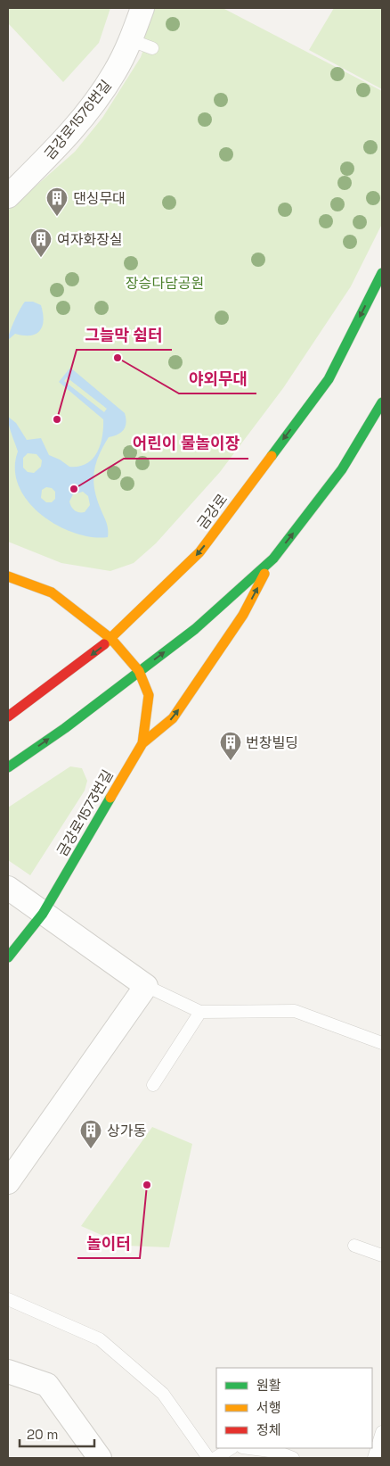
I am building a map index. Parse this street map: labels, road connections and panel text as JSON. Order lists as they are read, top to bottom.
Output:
{
  "streets": {
    "main road": ["금강로", "금강로1573번길"],
    "street": ["금강로1576번길"]
  },
  "parks": ["장승다담공원"],
  "places": {
    "building": [
      "댄싱무대",
      "여자화장실",
      "번창빌딩",
      "상가동"
    ],
    "other": [
      "야외무대",
      "그늘막 쉼터",
      "어린이 물놀이장",
      "놀이터"
    ]
  },
  "legend": ["원활", "서행", "정체"],
  "scale_bar": "20 m"
}
